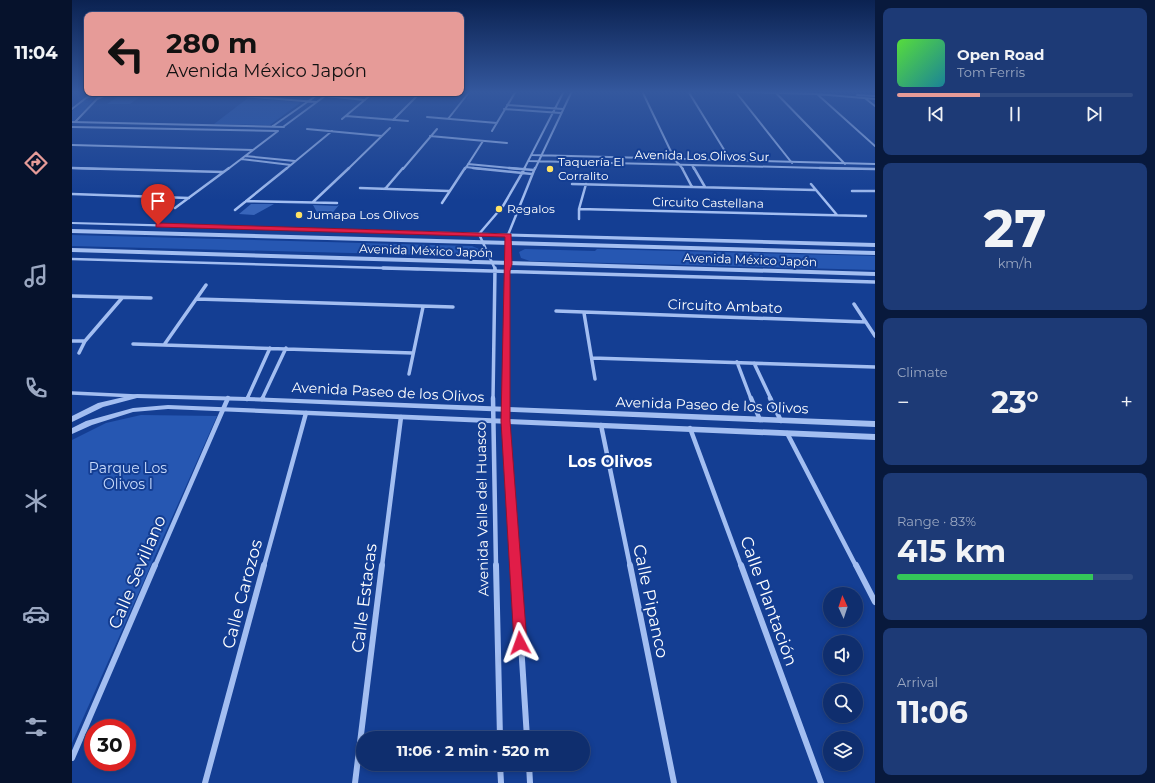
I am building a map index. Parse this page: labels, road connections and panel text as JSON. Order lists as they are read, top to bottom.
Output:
{
  "streets": {
    "street": [
      "Avenida Los Olivos Sur",
      "Circuito Castellana",
      "Avenida México Japón",
      "Circuito Ambato",
      "Avenida Paseo de los Olivos",
      "Avenida Valle del Huasco",
      "Calle Sevillano",
      "Calle Carozos",
      "Calle Estacas",
      "Calle Pipanco",
      "Calle Plantación"
    ]
  },
  "crossings": [
    ["Avenida Los Olivos Sur", "Circuito Castellana"],
    ["Avenida Los Olivos Sur", "Avenida Valle del Huasco"],
    ["Avenida México Japón", "Avenida Valle del Huasco"],
    ["Avenida Paseo de los Olivos", "Avenida Valle del Huasco"],
    ["Avenida Paseo de los Olivos", "Calle Sevillano"],
    ["Avenida Paseo de los Olivos", "Calle Carozos"],
    ["Avenida Paseo de los Olivos", "Calle Estacas"],
    ["Avenida Paseo de los Olivos", "Calle Pipanco"],
    ["Avenida Paseo de los Olivos", "Calle Plantación"]
  ],
  "districts": ["Los Olivos"],
  "parks": ["Parque Los Olivos I"],
  "places": ["Taquería El Corralito", "Regalos", "Jumapa Los Olivos"],
  "north": "top",
  "page": {
    "tabs": "11:04",
    "turn": ["280 m", "Avenida México Japón"],
    "song": ["Open Road", "Tom Ferris"],
    "tile": [
      ["27", "km/h"],
      "Climate",
      ["Range · 83%", "415 km"],
      ["Arrival", "11:06"]
    ],
    "heat": ["−", "23°", "+"],
    "limit": "30",
    "trip": "11:06 · 2 min · 520 m"
  }
}
